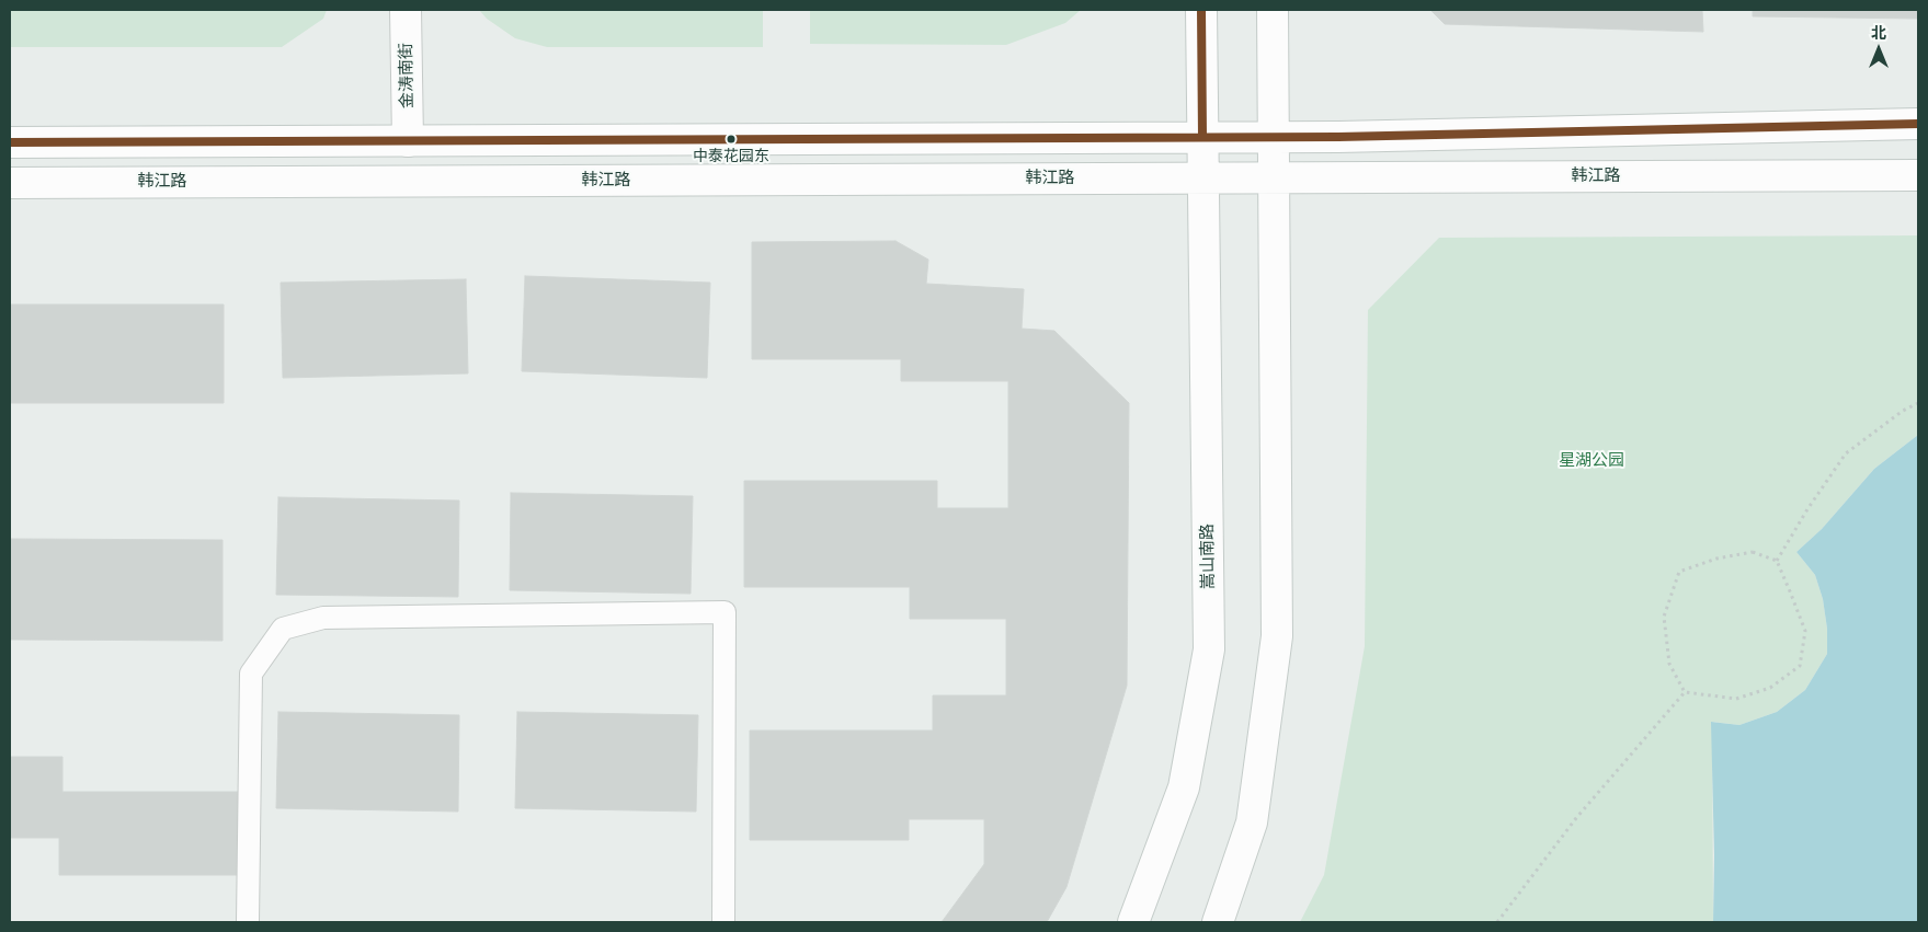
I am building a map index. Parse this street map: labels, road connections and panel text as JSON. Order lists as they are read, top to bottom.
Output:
{
  "streets": {
    "street": ["金涛南街", "韩江路", "嵩山南路"]
  },
  "crossings": [
    ["韩江路", "嵩山南路"]
  ],
  "parks": ["星湖公园"],
  "places": ["中泰花园东"],
  "north": "top"
}
